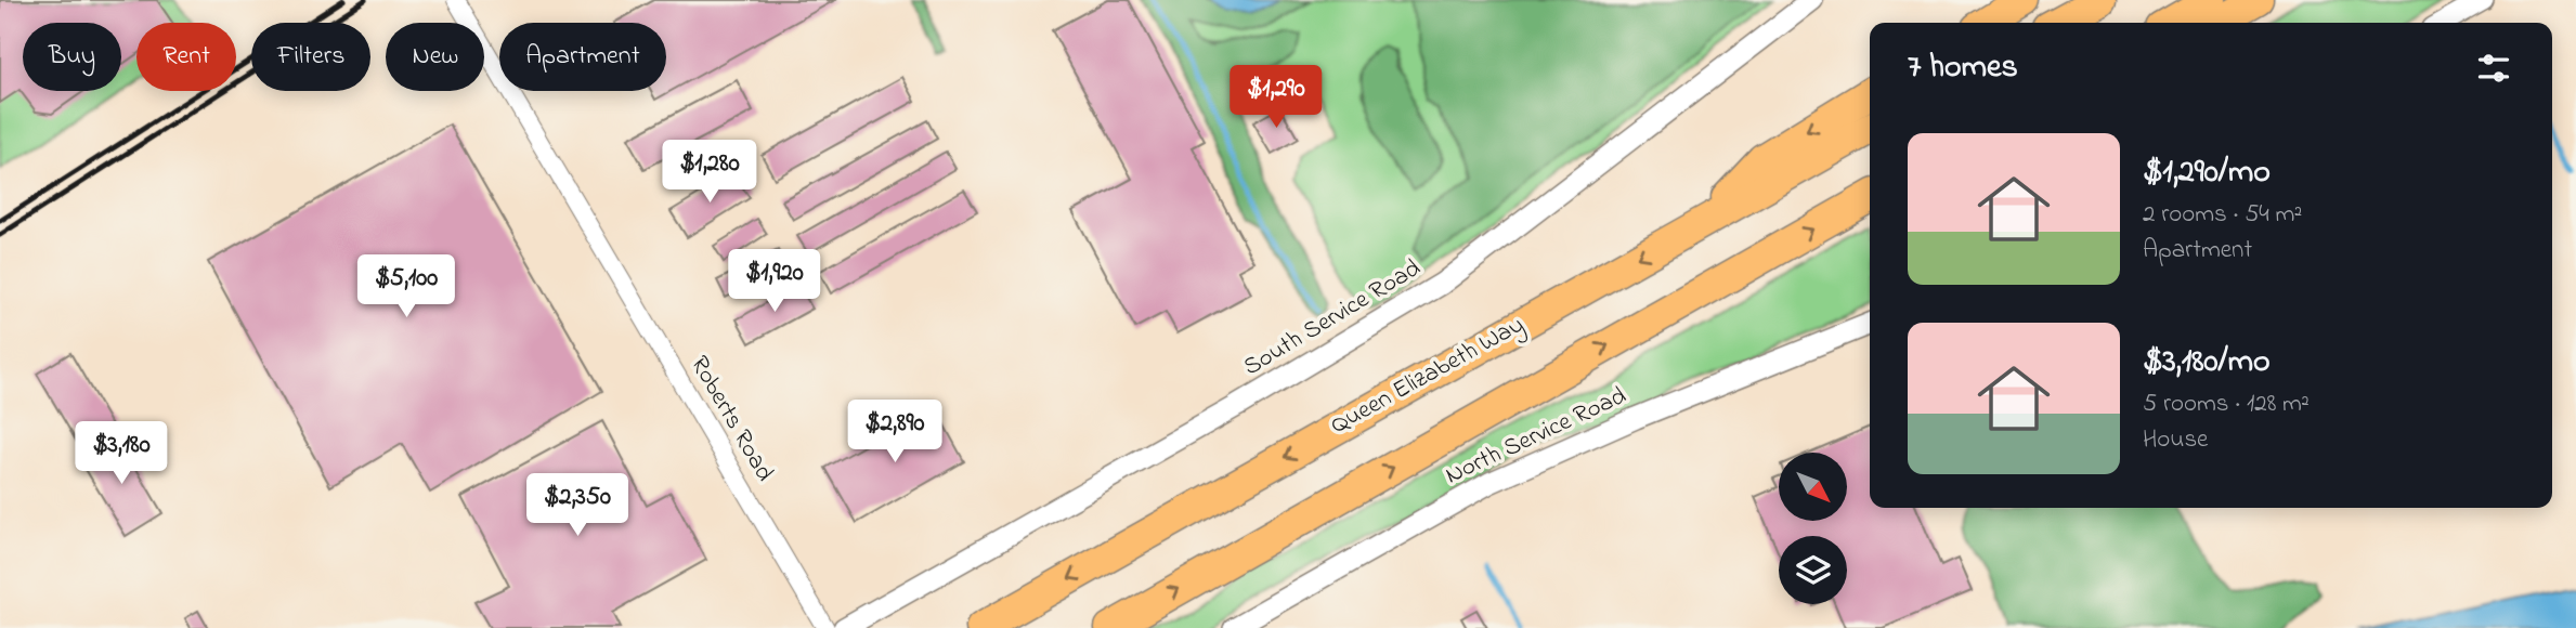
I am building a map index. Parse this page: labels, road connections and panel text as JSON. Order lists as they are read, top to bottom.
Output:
{
  "streets": {
    "highway": ["Queen Elizabeth Way"],
    "street": ["South Service Road", "Roberts Road", "North Service Road"]
  },
  "north": "bottom right",
  "page": {
    "chip": [
      "Buy",
      "Rent",
      "Filters",
      "New",
      "Apartment"
    ],
    "heading": "7 homes",
    "price": [
      "$1,290",
      "$1,280",
      "$1,920",
      "$5,100",
      "$2,890",
      "$3,180",
      "$2,350"
    ],
    "list": [
      {
        "name": "$1,290/mo",
        "note": "2 rooms · 54 m² · Apartment"
      },
      {
        "name": "$3,180/mo",
        "note": "5 rooms · 128 m² · House"
      }
    ]
  }
}
